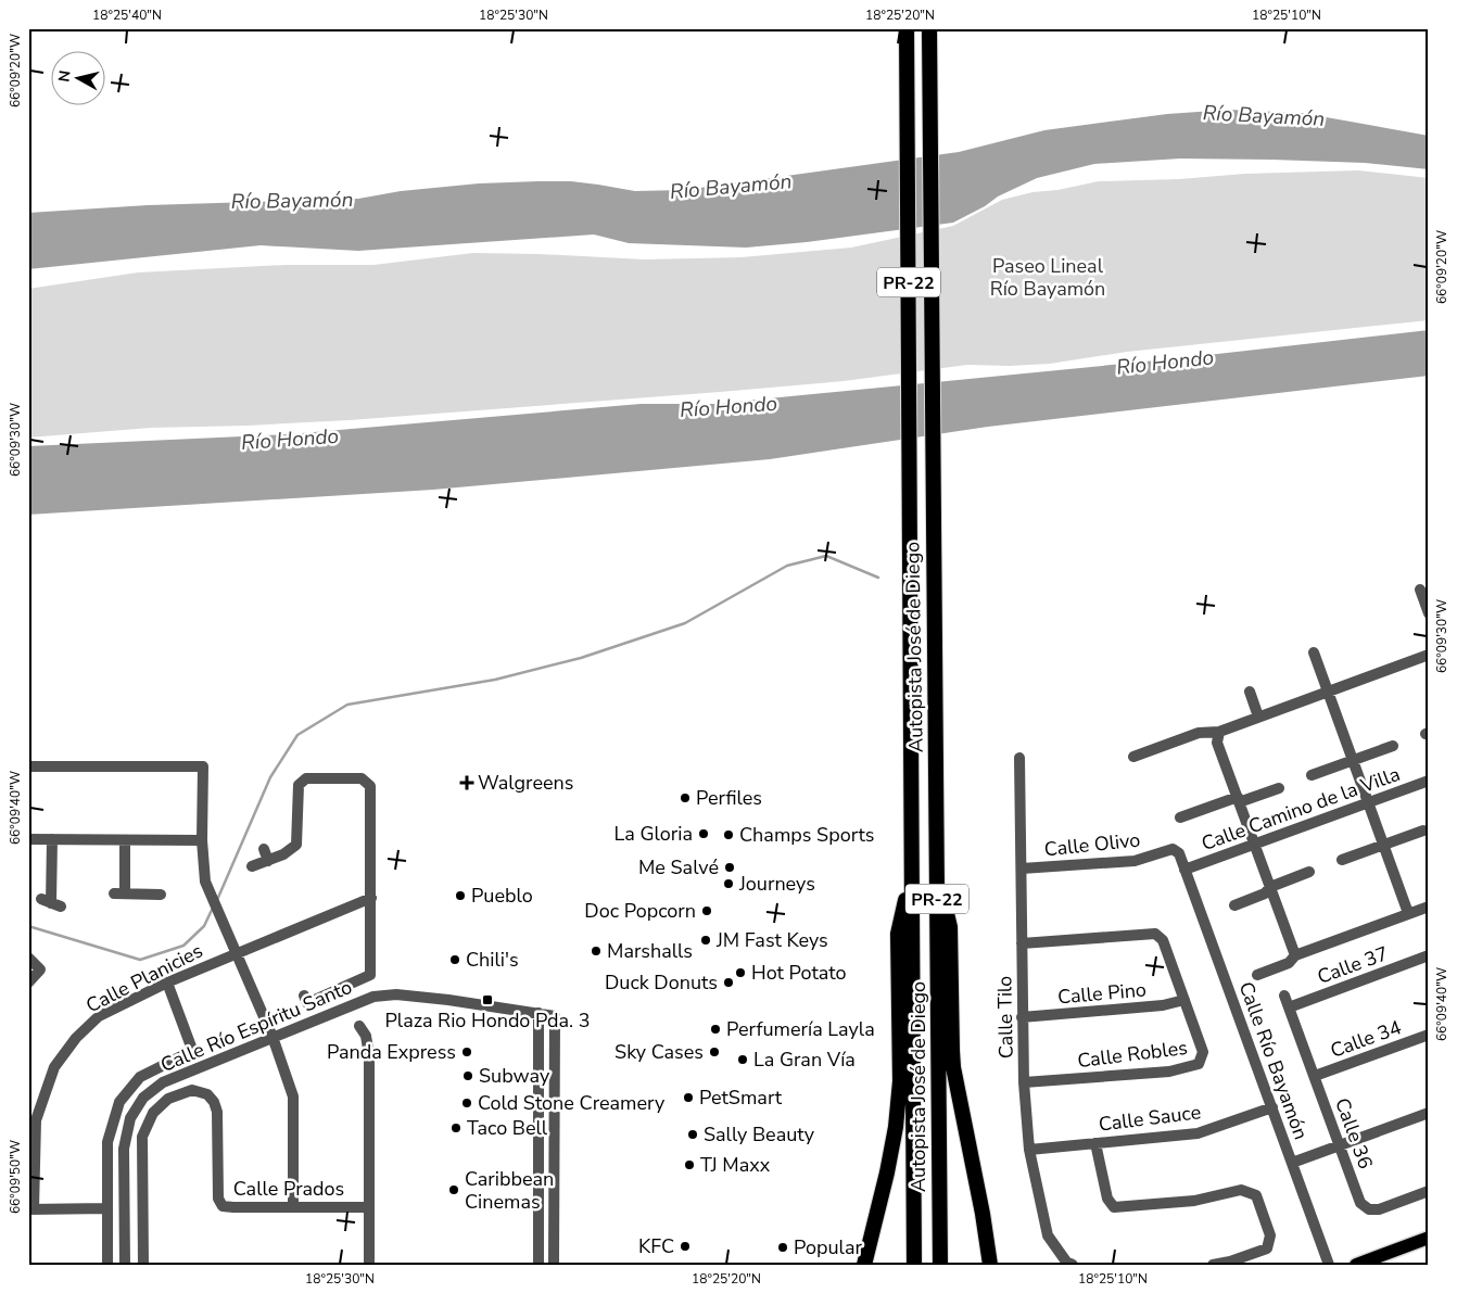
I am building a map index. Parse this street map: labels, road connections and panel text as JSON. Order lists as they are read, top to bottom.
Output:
{
  "streets": {
    "highway": ["PR-22", "Autopista José de Diego"],
    "street": [
      "Calle Camino de la Villa",
      "Calle Olivo",
      "Calle 37",
      "Calle Planicies",
      "Calle Pino",
      "Calle Tilo",
      "Calle Río Espíritu Santo",
      "Calle 34",
      "Calle Robles",
      "Calle Río Bayamón",
      "Calle Sauce",
      "Calle 36",
      "Calle Prados"
    ]
  },
  "crossings": [
    ["Calle Camino de la Villa", "Calle Olivo"],
    ["Calle Camino de la Villa", "Calle Río Bayamón"],
    ["Calle Olivo", "Calle Tilo"],
    ["Calle Olivo", "Calle Río Bayamón"],
    ["Calle 37", "Calle 36"],
    ["Calle Pino", "Calle Tilo"],
    ["Calle Pino", "Calle Robles"],
    ["Calle Tilo", "Calle Robles"],
    ["Calle Tilo", "Calle Sauce"],
    ["Calle 34", "Calle 36"],
    ["Calle Río Bayamón", "Calle Sauce"]
  ],
  "water": ["Río Bayamón", "Río Hondo"],
  "parks": ["Paseo Lineal Río Bayamón"],
  "places": {
    "health": ["Walgreens"],
    "other": [
      "Perfiles",
      "La Gloria",
      "Champs Sports",
      "Me Salvé",
      "Journeys",
      "Pueblo",
      "Doc Popcorn",
      "JM Fast Keys",
      "Marshalls",
      "Chili's",
      "Hot Potato",
      "Duck Donuts",
      "Perfumería Layla",
      "Panda Express",
      "Sky Cases",
      "La Gran Vía",
      "Subway",
      "PetSmart",
      "Cold Stone Creamery",
      "Taco Bell",
      "Sally Beauty",
      "TJ Maxx",
      "Caribbean Cinemas",
      "KFC",
      "Popular"
    ],
    "transit": ["Plaza Rio Hondo Pda. 3"]
  },
  "north": "left",
  "coordinates": [
    "18°25'40\"N",
    "18°25'30\"N",
    "18°25'20\"N",
    "18°25'10\"N",
    "66°09'20\"W",
    "66°09'30\"W",
    "66°09'40\"W",
    "66°09'50\"W"
  ]
}
